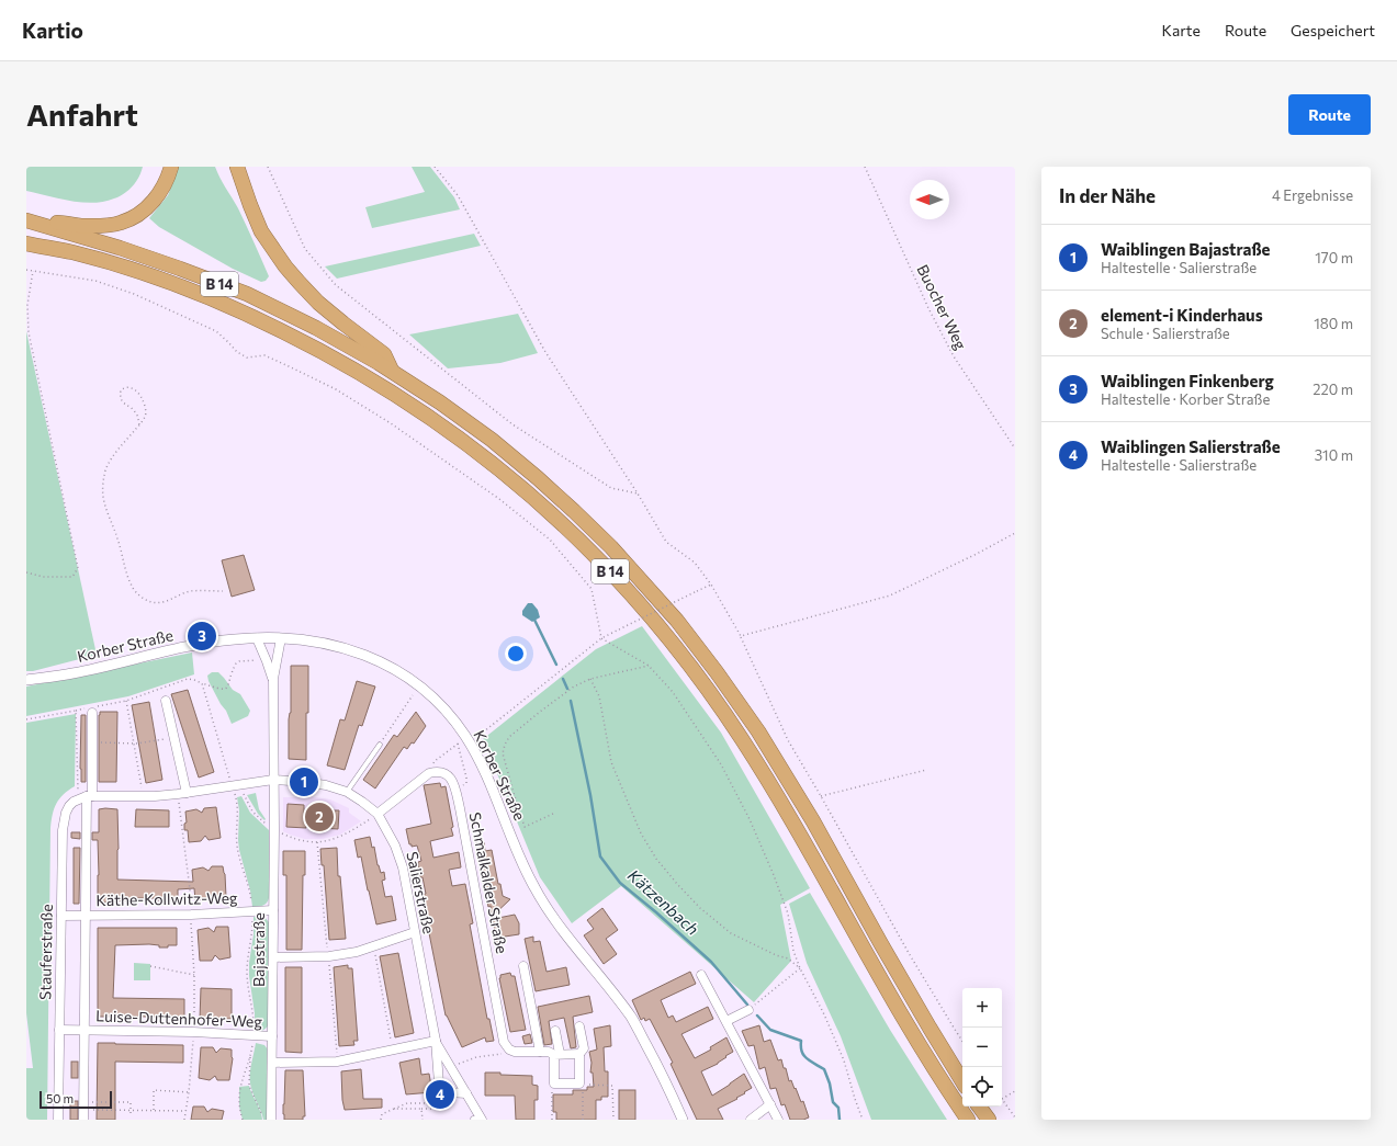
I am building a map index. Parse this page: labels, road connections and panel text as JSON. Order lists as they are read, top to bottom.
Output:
{
  "streets": {
    "highway": ["B 14"],
    "street": [
      "Korber Straße",
      "Schmalkalder Straße",
      "Salierstraße",
      "Käthe-Kollwitz-Weg",
      "Bajastraße",
      "Stauferstraße",
      "Luise-Duttenhofer-Weg"
    ],
    "path": ["Buocher Weg"]
  },
  "crossings": [
    ["Schmalkalder Straße", "Salierstraße"],
    ["Salierstraße", "Bajastraße"],
    ["Käthe-Kollwitz-Weg", "Bajastraße"],
    ["Käthe-Kollwitz-Weg", "Stauferstraße"],
    ["Bajastraße", "Luise-Duttenhofer-Weg"],
    ["Stauferstraße", "Luise-Duttenhofer-Weg"]
  ],
  "water": ["Kätzenbach"],
  "scale_bar": "50 m",
  "north": "left",
  "page": {
    "header": "Kartio",
    "nav": ["Karte", "Route", "Gespeichert"],
    "buttons": "Route",
    "title": "Anfahrt",
    "heading": ["In der Nähe", "4 Ergebnisse"],
    "list": [
      {
        "mark": "1",
        "name": "Waiblingen Bajastraße",
        "note": "Haltestelle · Salierstraße",
        "value": "170 m"
      },
      {
        "mark": "2",
        "name": "element-i Kinderhaus",
        "note": "Schule · Salierstraße",
        "value": "180 m"
      },
      {
        "mark": "3",
        "name": "Waiblingen Finkenberg",
        "note": "Haltestelle · Korber Straße",
        "value": "220 m"
      },
      {
        "mark": "4",
        "name": "Waiblingen Salierstraße",
        "note": "Haltestelle · Salierstraße",
        "value": "310 m"
      }
    ],
    "pins": [
      "3",
      "1",
      "2",
      "4"
    ],
    "map_buttons": ["+", "−"],
    "scale": "50 m"
  }
}
